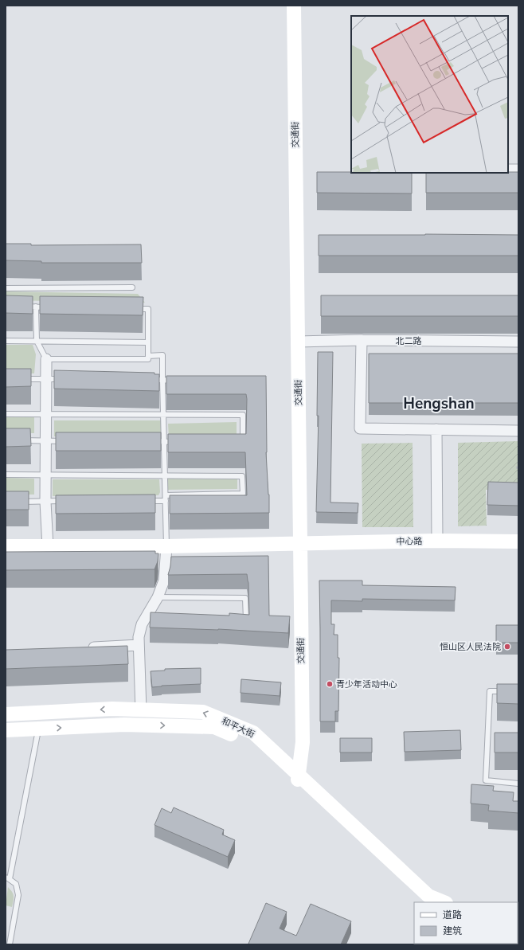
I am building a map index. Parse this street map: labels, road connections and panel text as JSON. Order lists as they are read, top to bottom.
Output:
{
  "streets": {
    "street": [
      "交通街",
      "北二路",
      "中心路",
      "和平大街"
    ]
  },
  "crossings": [
    ["交通街", "北二路"],
    ["交通街", "中心路"],
    ["交通街", "和平大街"]
  ],
  "districts": ["Hengshan"],
  "places": ["恒山区人民法院", "青少年活动中心"],
  "legend": ["道路", "建筑"]
}
